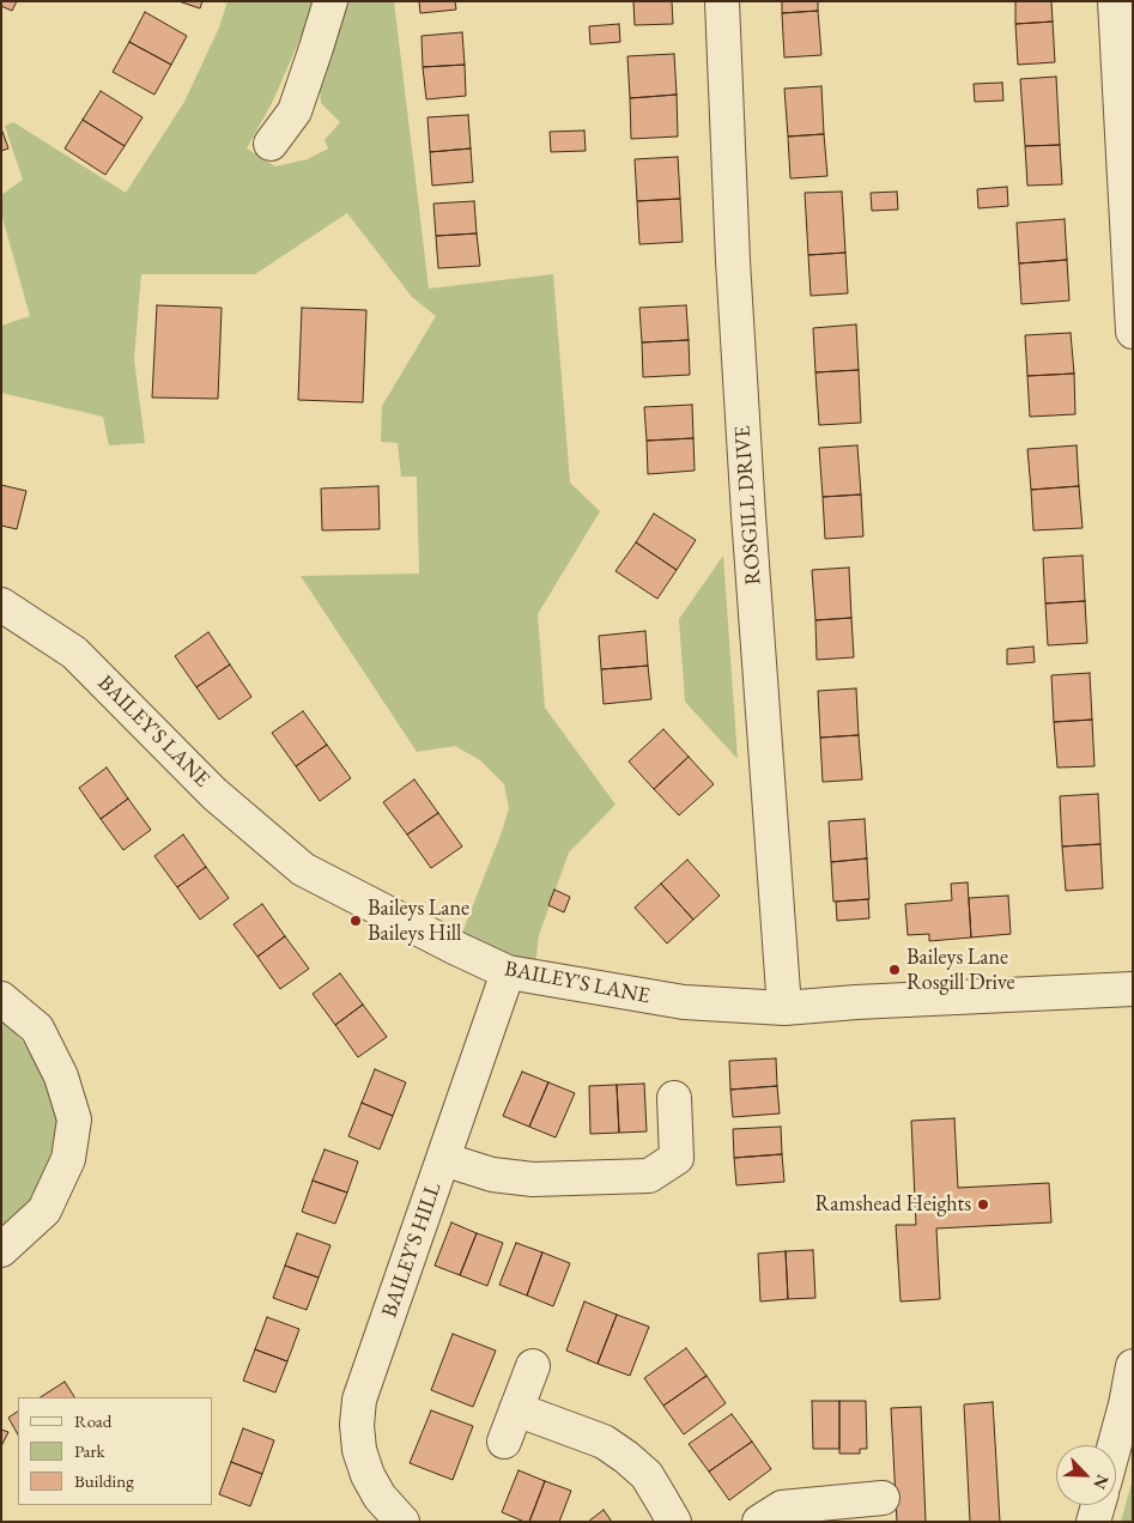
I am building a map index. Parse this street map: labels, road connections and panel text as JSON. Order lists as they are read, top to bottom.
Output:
{
  "streets": {
    "street": ["ROSGILL DRIVE", "BAILEY'S LANE", "BAILEY'S HILL"]
  },
  "crossings": [
    ["ROSGILL DRIVE", "BAILEY'S LANE"],
    ["BAILEY'S LANE", "BAILEY'S HILL"]
  ],
  "places": ["Baileys Lane Baileys Hill", "Baileys Lane Rosgill Drive", "Ramshead Heights"],
  "legend": ["Road", "Park", "Building"],
  "north": "bottom right"
}
